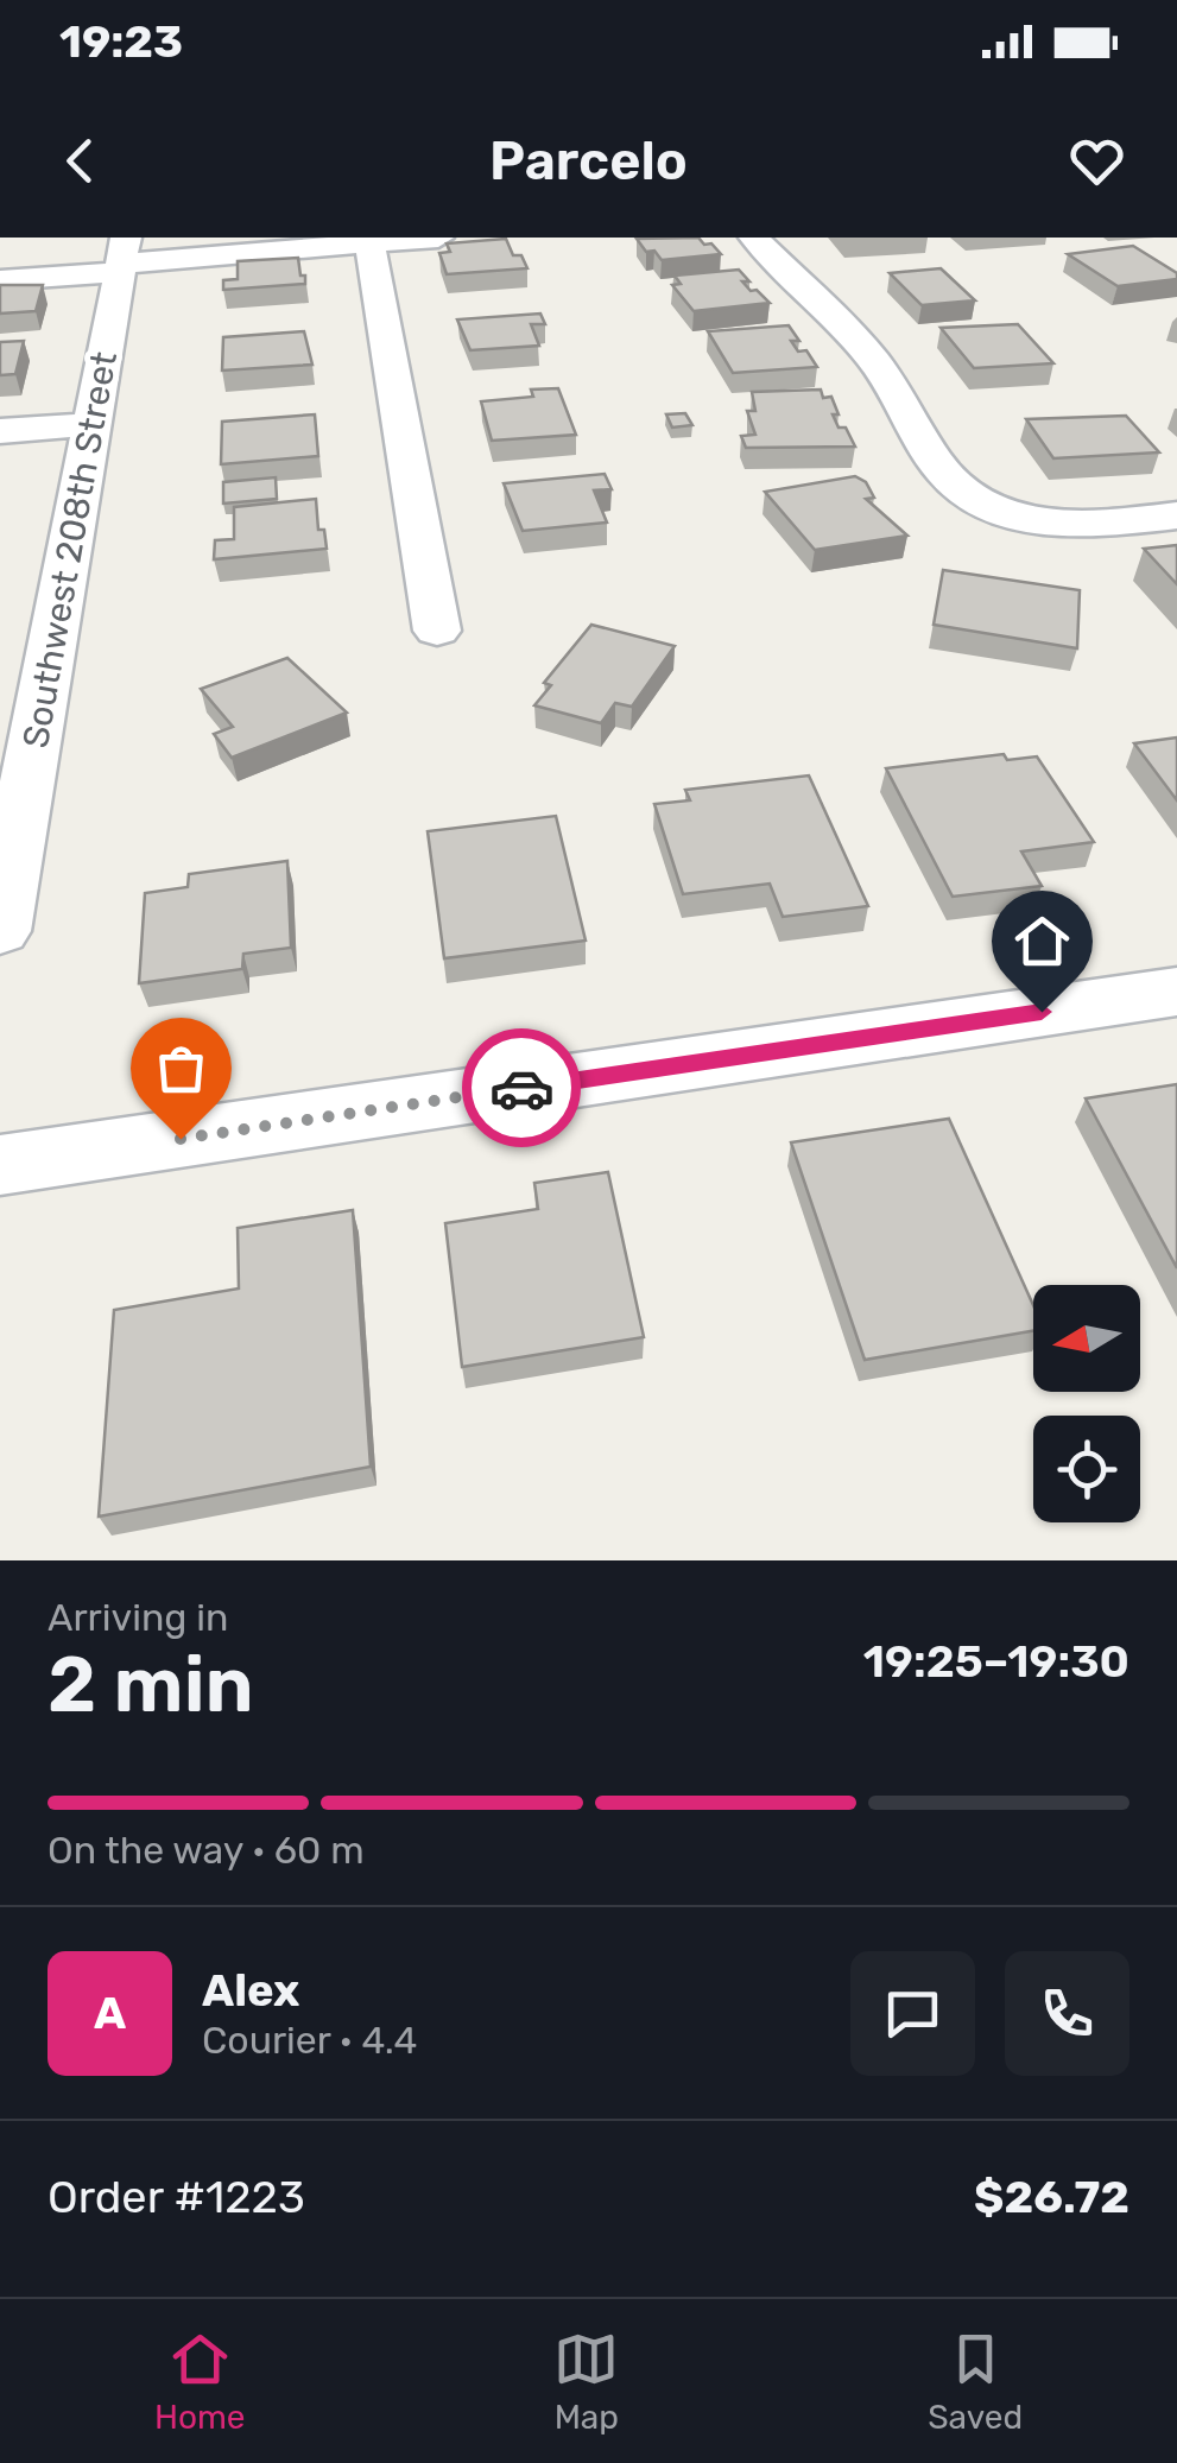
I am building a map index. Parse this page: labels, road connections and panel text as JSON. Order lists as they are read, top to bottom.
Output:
{
  "streets": {
    "street": ["Southwest 208th Street"]
  },
  "north": "left",
  "page": {
    "status": "19:23",
    "header": "Parcelo",
    "heading": ["2 min", "Arriving in", "19:25–19:30"],
    "panel": [
      "Alex",
      "Courier · 4.4",
      "Order #1223",
      "$26.72"
    ],
    "bar": "On the way · 60 m",
    "round": "A",
    "tabs": ["Home", "Map", "Saved"]
  }
}
